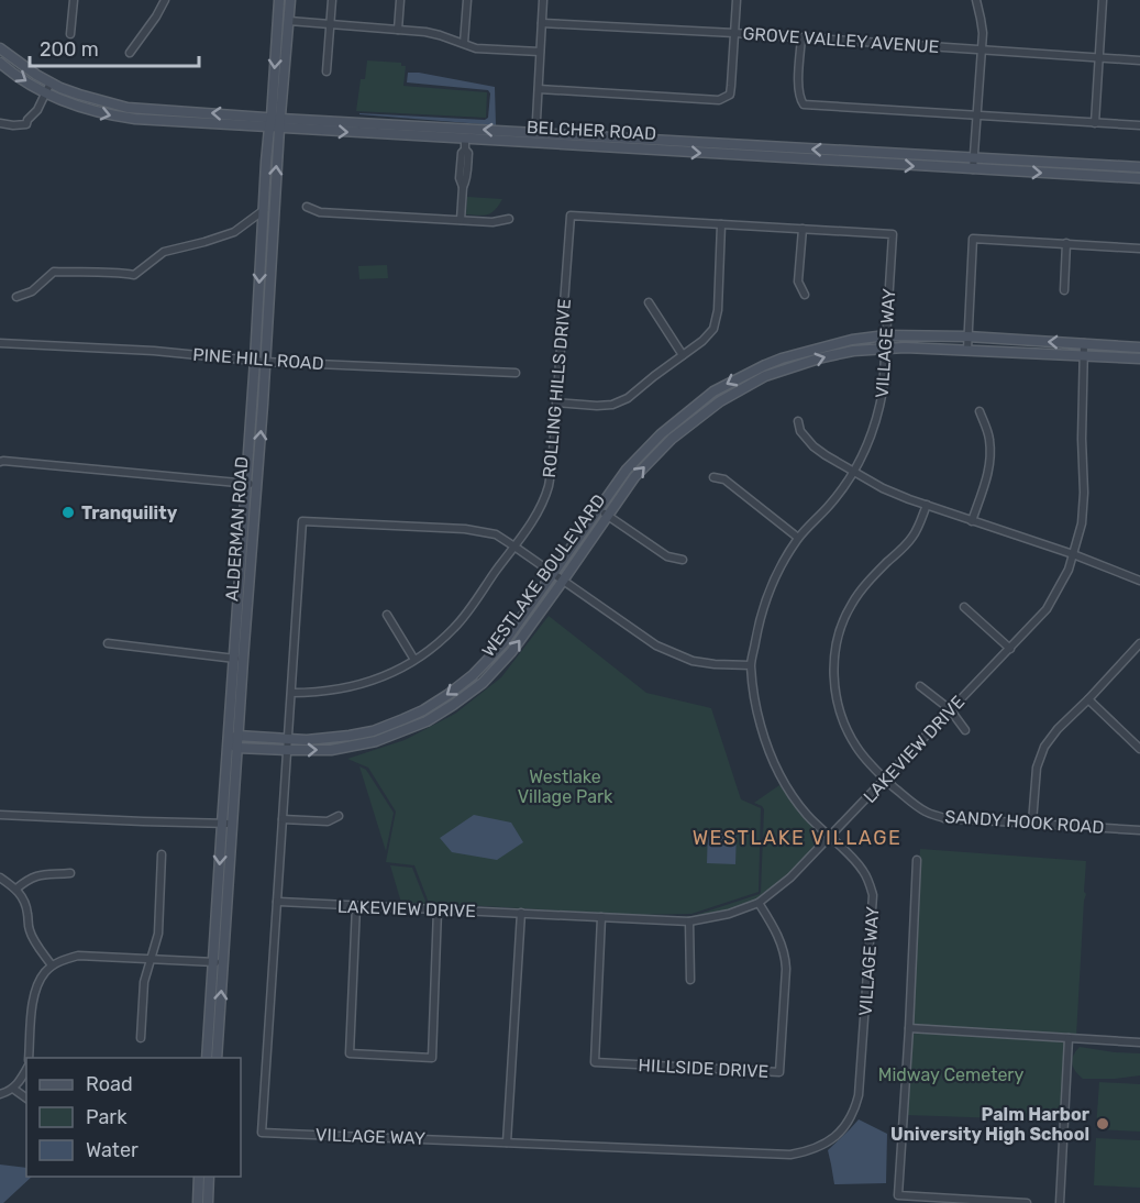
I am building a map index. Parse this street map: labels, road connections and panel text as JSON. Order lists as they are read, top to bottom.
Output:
{
  "streets": {
    "main road": ["BELCHER ROAD", "ALDERMAN ROAD", "WESTLAKE BOULEVARD"],
    "street": [
      "GROVE VALLEY AVENUE",
      "VILLAGE WAY",
      "PINE HILL ROAD",
      "ROLLING HILLS DRIVE",
      "LAKEVIEW DRIVE",
      "SANDY HOOK ROAD",
      "HILLSIDE DRIVE"
    ]
  },
  "crossings": [
    ["BELCHER ROAD", "ALDERMAN ROAD"],
    ["VILLAGE WAY", "WESTLAKE BOULEVARD"],
    ["VILLAGE WAY", "LAKEVIEW DRIVE"],
    ["PINE HILL ROAD", "ALDERMAN ROAD"],
    ["ALDERMAN ROAD", "WESTLAKE BOULEVARD"],
    ["WESTLAKE BOULEVARD", "LAKEVIEW DRIVE"],
    ["LAKEVIEW DRIVE", "SANDY HOOK ROAD"],
    ["LAKEVIEW DRIVE", "HILLSIDE DRIVE"]
  ],
  "districts": ["WESTLAKE VILLAGE"],
  "parks": ["Westlake Village Park", "Midway Cemetery"],
  "places": ["Tranquility", "Palm Harbor University High School"],
  "legend": ["Road", "Park", "Water"],
  "scale_bar": "200 m"
}
